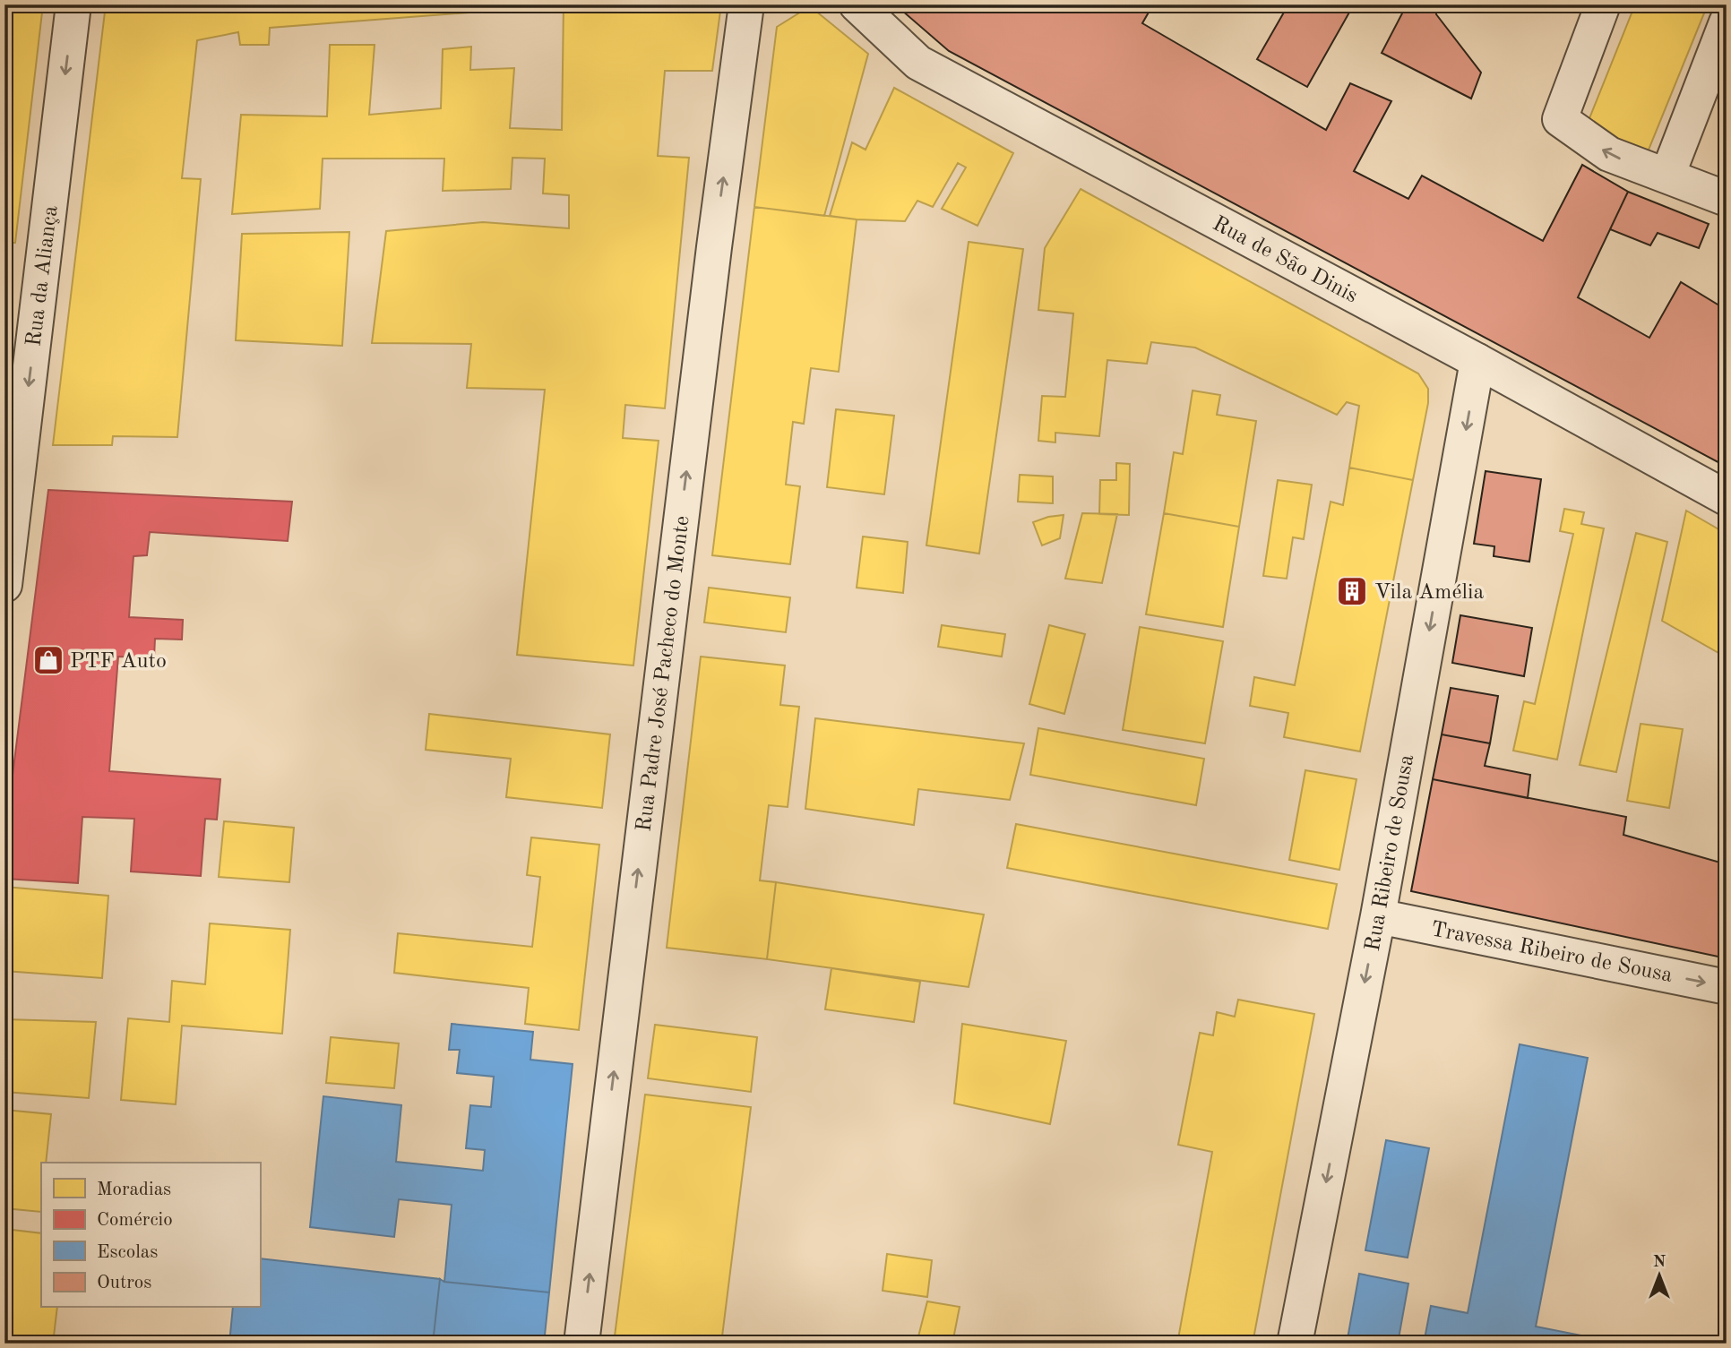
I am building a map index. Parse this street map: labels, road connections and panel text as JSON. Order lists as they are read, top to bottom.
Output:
{
  "streets": {
    "street": [
      "Rua de São Dinis",
      "Rua da Aliança",
      "Rua Padre José Pacheco do Monte",
      "Rua Ribeiro de Sousa",
      "Travessa Ribeiro de Sousa"
    ]
  },
  "crossings": [
    ["Rua de São Dinis", "Rua Ribeiro de Sousa"],
    ["Rua Ribeiro de Sousa", "Travessa Ribeiro de Sousa"]
  ],
  "one_way": [
    "Rua da Aliança",
    "Rua Padre José Pacheco do Monte",
    "Rua Ribeiro de Sousa",
    "Travessa Ribeiro de Sousa"
  ],
  "places": {
    "building": ["Vila Amélia"],
    "shop": ["PTF Auto"]
  },
  "legend": [
    "Moradias",
    "Comércio",
    "Escolas",
    "Outros"
  ],
  "north": "top"
}
